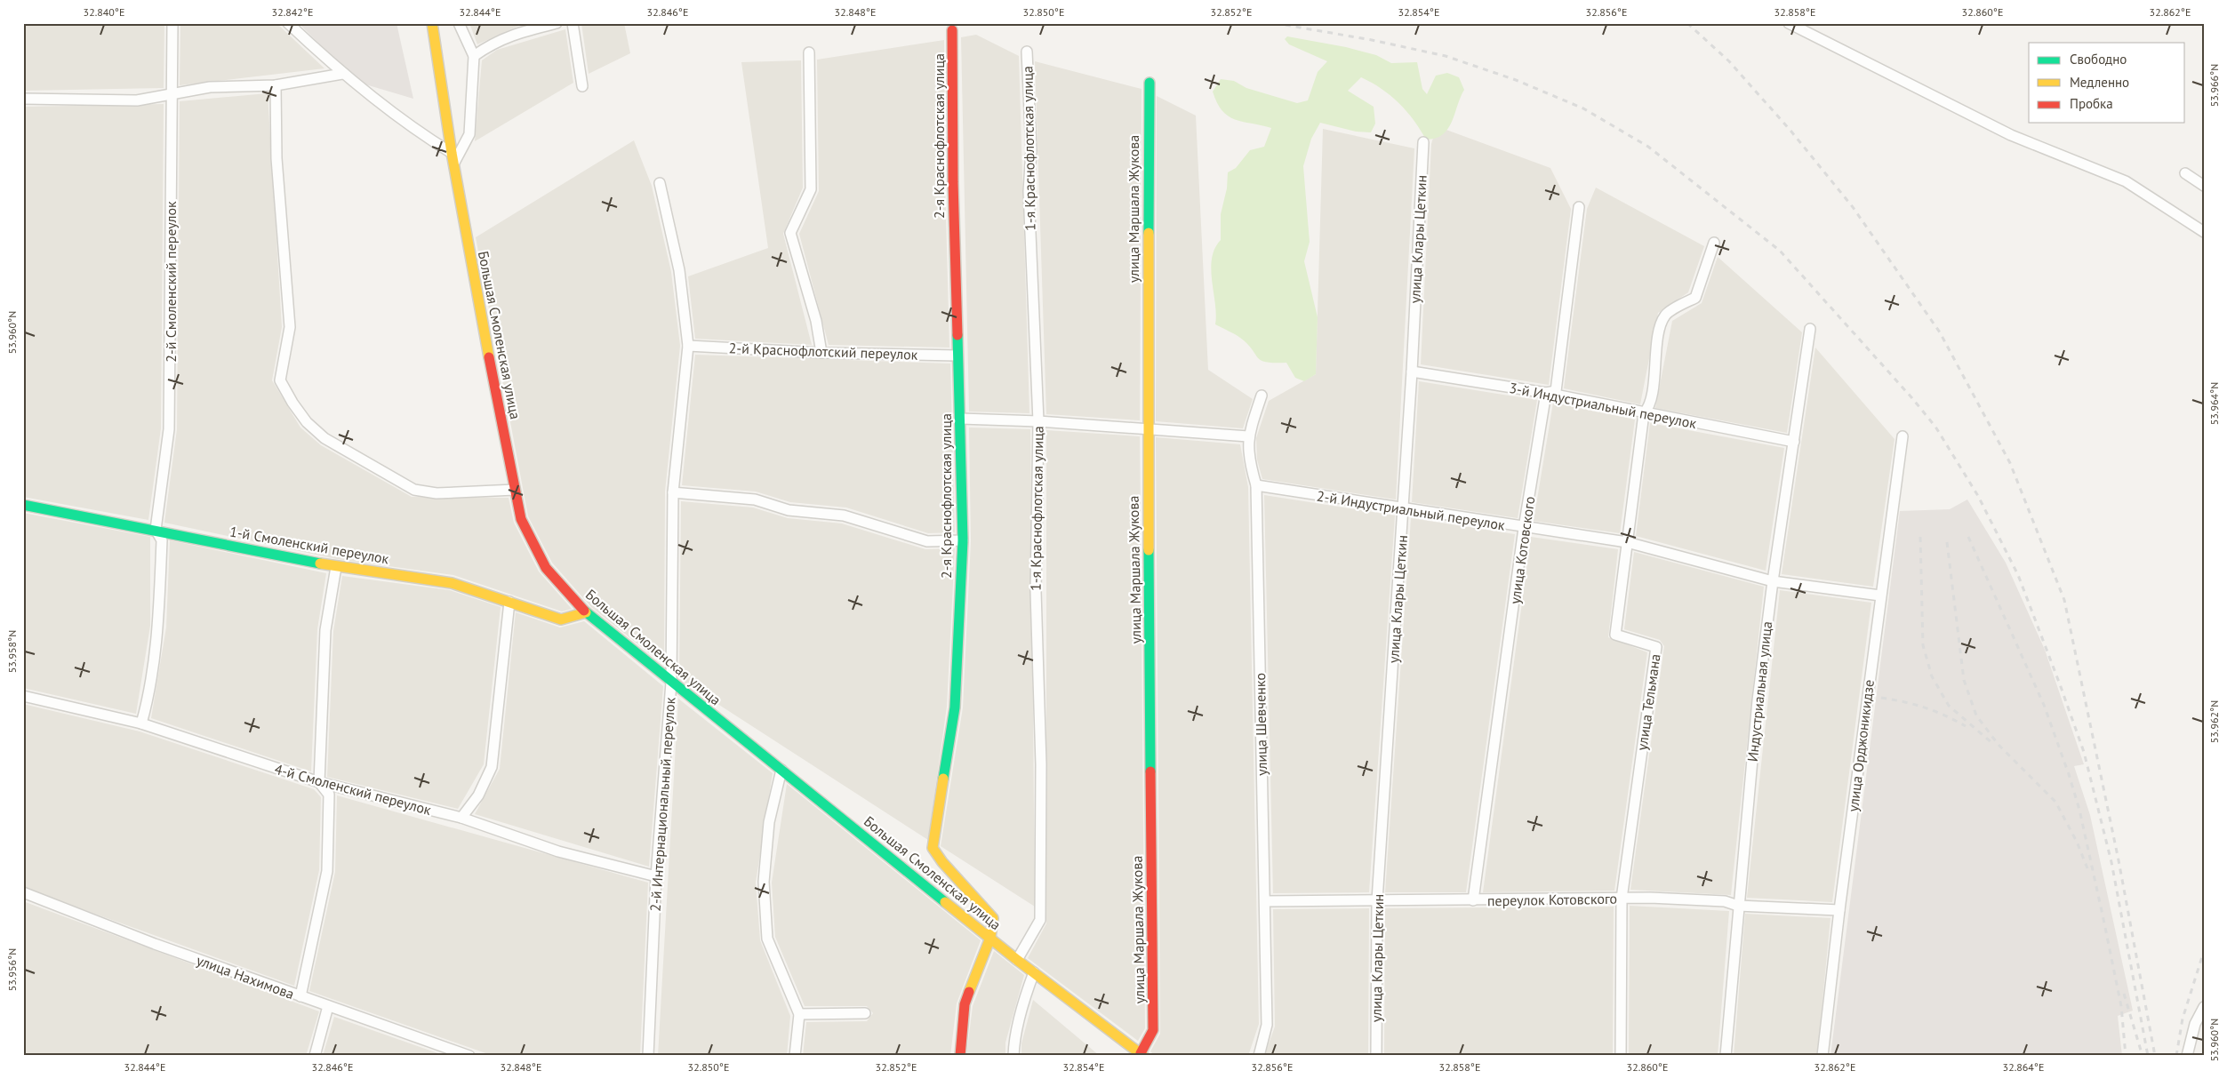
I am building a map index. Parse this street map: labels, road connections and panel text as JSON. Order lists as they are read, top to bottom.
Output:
{
  "streets": {
    "street": [
      "2-я Краснофлотская улица",
      "1-я Краснофлотская улица",
      "улица Маршала Жукова",
      "улица Клары Цеткин",
      "2-й Смоленский переулок",
      "Большая Смоленская улица",
      "2-й Краснофлотский переулок",
      "3-й Индустриальный переулок",
      "2-й Индустриальный переулок",
      "1-й Смоленский переулок",
      "улица Котовского",
      "Индустриальная улица",
      "улица Тельмана",
      "улица Шевченко",
      "улица Орджоникидзе",
      "4-й Смоленский переулок",
      "2-й Интернациональный переулок",
      "переулок Котовского",
      "улица Нахимова"
    ]
  },
  "crossings": [
    ["2-я Краснофлотская улица", "Большая Смоленская улица"],
    ["2-я Краснофлотская улица", "2-й Краснофлотский переулок"],
    ["1-я Краснофлотская улица", "Большая Смоленская улица"],
    ["улица Маршала Жукова", "Большая Смоленская улица"],
    ["улица Клары Цеткин", "3-й Индустриальный переулок"],
    ["улица Клары Цеткин", "2-й Индустриальный переулок"],
    ["улица Клары Цеткин", "переулок Котовского"],
    ["2-й Смоленский переулок", "1-й Смоленский переулок"],
    ["2-й Смоленский переулок", "4-й Смоленский переулок"],
    ["Большая Смоленская улица", "1-й Смоленский переулок"],
    ["Большая Смоленская улица", "2-й Интернациональный переулок"],
    ["2-й Краснофлотский переулок", "2-й Интернациональный переулок"],
    ["3-й Индустриальный переулок", "улица Котовского"],
    ["3-й Индустриальный переулок", "Индустриальная улица"],
    ["3-й Индустриальный переулок", "улица Тельмана"],
    ["2-й Индустриальный переулок", "улица Котовского"],
    ["2-й Индустриальный переулок", "Индустриальная улица"],
    ["2-й Индустриальный переулок", "улица Тельмана"],
    ["2-й Индустриальный переулок", "улица Шевченко"],
    ["2-й Индустриальный переулок", "улица Орджоникидзе"],
    ["улица Котовского", "переулок Котовского"],
    ["Индустриальная улица", "переулок Котовского"],
    ["улица Тельмана", "переулок Котовского"],
    ["улица Шевченко", "переулок Котовского"],
    ["улица Орджоникидзе", "переулок Котовского"],
    ["4-й Смоленский переулок", "2-й Интернациональный переулок"]
  ],
  "legend": ["Свободно", "Медленно", "Пробка"],
  "coordinates": [
    "32.840°E",
    "32.842°E",
    "32.844°E",
    "32.846°E",
    "32.848°E",
    "32.850°E",
    "32.852°E",
    "32.854°E",
    "32.856°E",
    "32.858°E",
    "32.860°E",
    "32.862°E",
    "53.966°N",
    "53.960°N",
    "53.964°N",
    "53.958°N",
    "53.962°N",
    "53.956°N",
    "32.864°E"
  ]
}
